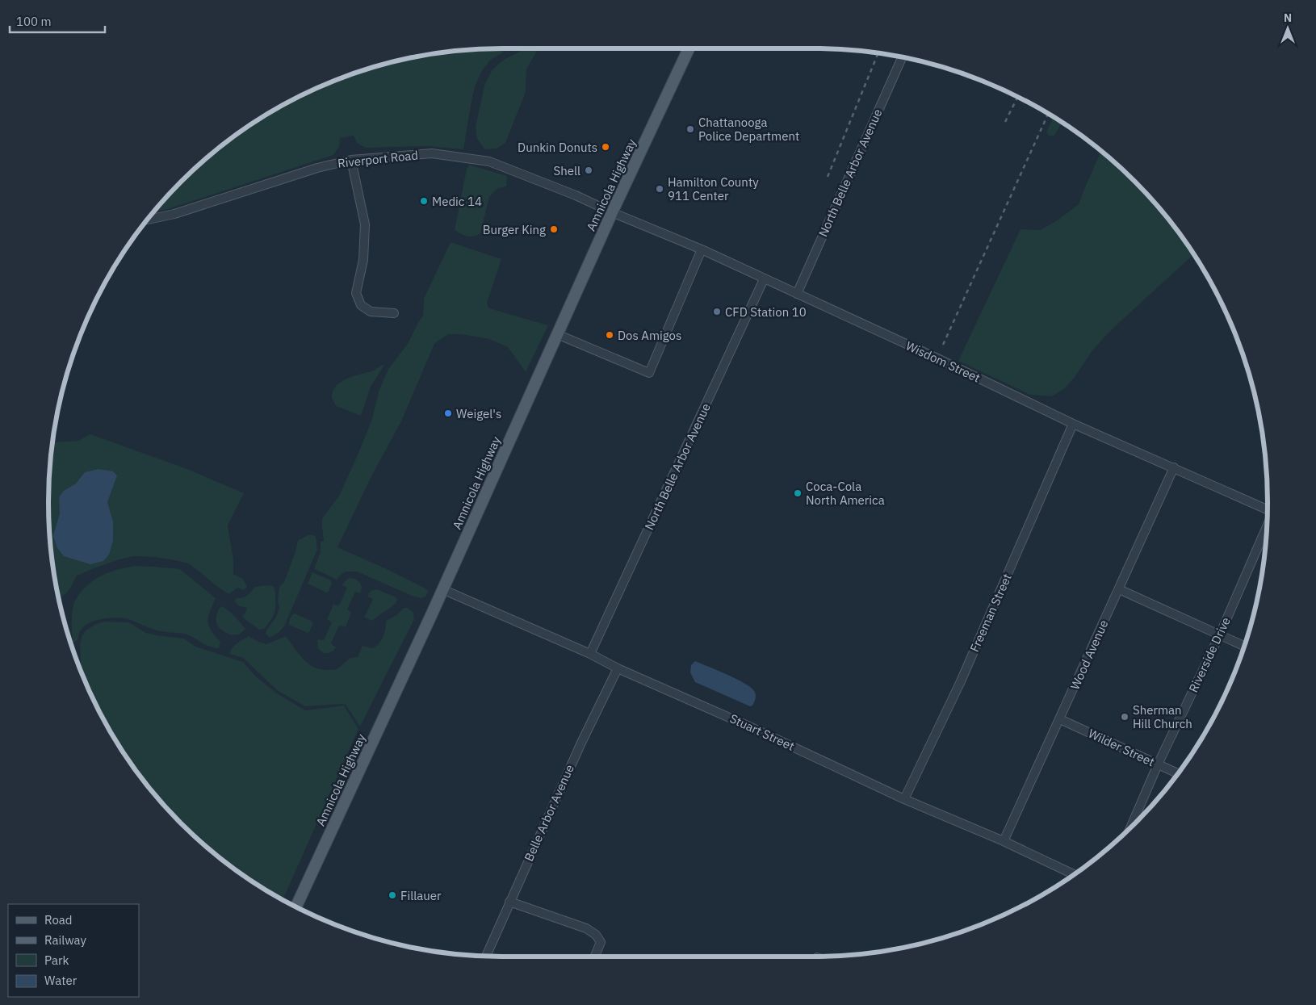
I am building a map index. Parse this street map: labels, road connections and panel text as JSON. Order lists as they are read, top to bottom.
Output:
{
  "streets": {
    "main road": ["Amnicola Highway"],
    "street": [
      "Riverport Road",
      "North Belle Arbor Avenue",
      "Wisdom Street",
      "Freeman Street",
      "Wood Avenue",
      "Riverside Drive",
      "Stuart Street",
      "Wilder Street",
      "Belle Arbor Avenue"
    ]
  },
  "crossings": [
    ["Riverport Road", "Amnicola Highway"],
    ["Riverport Road", "Wisdom Street"],
    ["North Belle Arbor Avenue", "Wisdom Street"],
    ["North Belle Arbor Avenue", "Stuart Street"],
    ["Amnicola Highway", "Wisdom Street"],
    ["Amnicola Highway", "Stuart Street"],
    ["Wisdom Street", "Freeman Street"],
    ["Wisdom Street", "Wood Avenue"],
    ["Freeman Street", "Stuart Street"],
    ["Wood Avenue", "Stuart Street"],
    ["Wood Avenue", "Wilder Street"],
    ["Riverside Drive", "Wilder Street"],
    ["Stuart Street", "Belle Arbor Avenue"]
  ],
  "places": [
    "Chattanooga Police Department",
    "Dunkin Donuts",
    "Shell",
    "Hamilton County 911 Center",
    "Medic 14",
    "Burger King",
    "CFD Station 10",
    "Dos Amigos",
    "Weigel's",
    "Coca-Cola North America",
    "Sherman Hill Church",
    "Fillauer"
  ],
  "legend": [
    "Road",
    "Railway",
    "Park",
    "Water"
  ],
  "scale_bar": "100 m",
  "north": "top"
}
